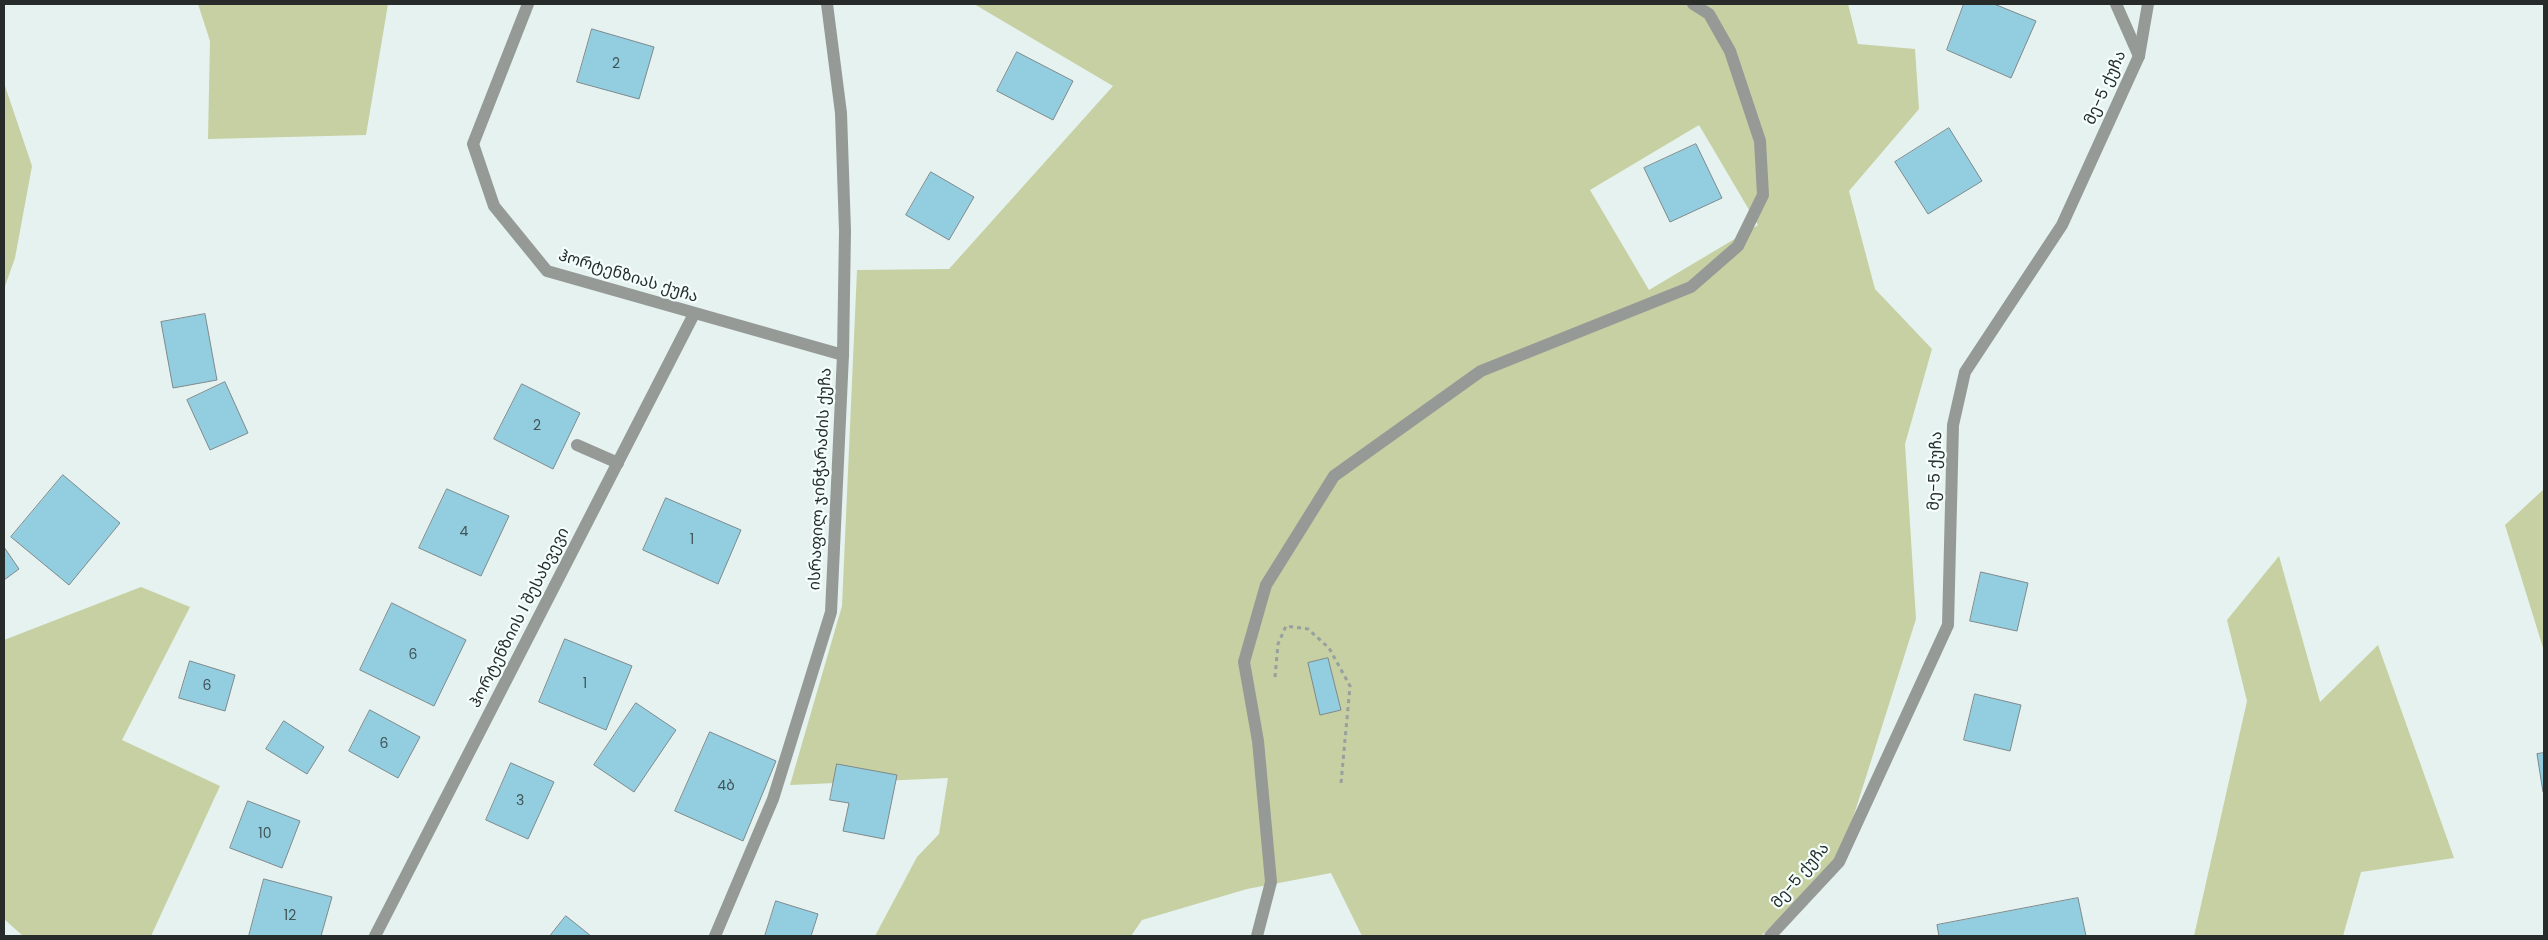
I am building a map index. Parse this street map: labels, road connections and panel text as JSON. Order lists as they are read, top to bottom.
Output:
{
  "streets": {
    "street": [
      "მე-5 ქუჩა",
      "ჰორტენზიას ქუჩა",
      "ისრაფილ ჯინჭარაძის ქუჩა",
      "ჰორტენზიის I შესახვევი"
    ]
  },
  "crossings": [
    ["ჰორტენზიას ქუჩა", "ისრაფილ ჯინჭარაძის ქუჩა"],
    ["ჰორტენზიას ქუჩა", "ჰორტენზიის I შესახვევი"]
  ],
  "house_numbers": [
    "2",
    "2",
    "4",
    "1",
    "6",
    "1",
    "6",
    "6",
    "4ბ",
    "3",
    "10",
    "12"
  ]
}
